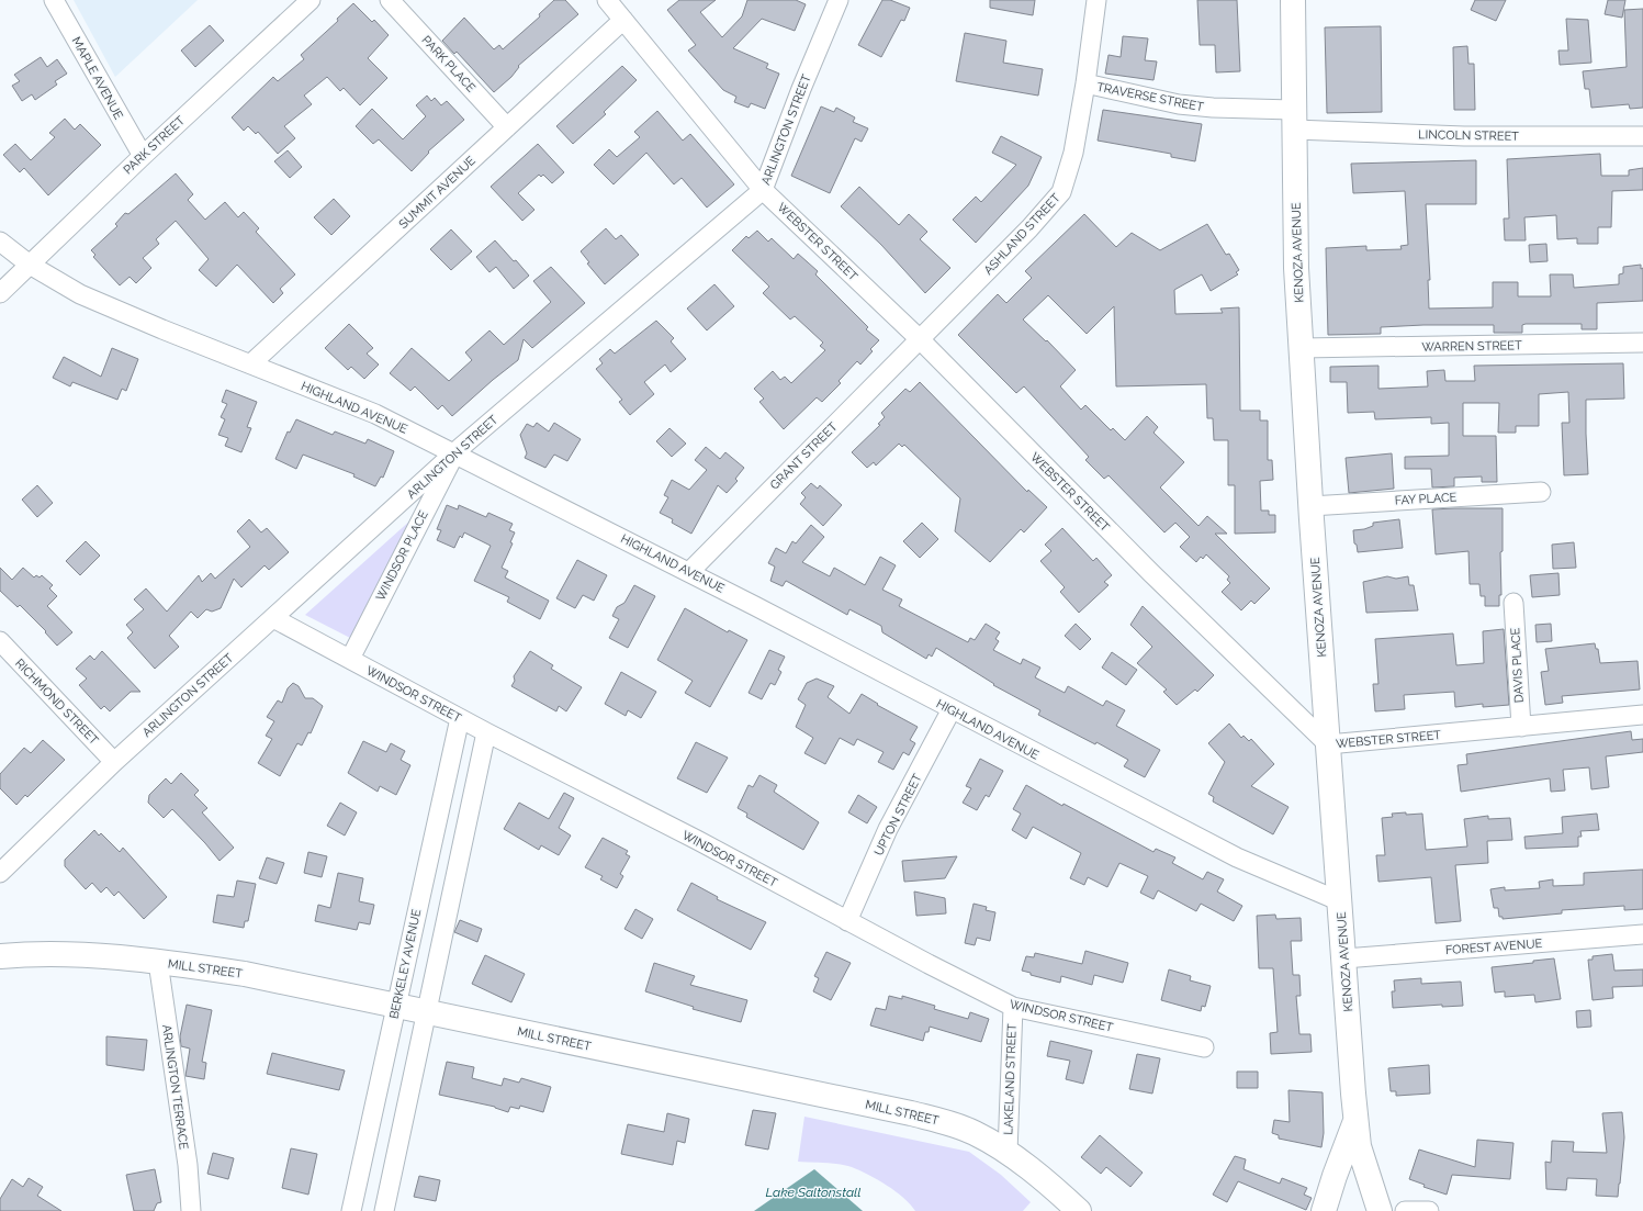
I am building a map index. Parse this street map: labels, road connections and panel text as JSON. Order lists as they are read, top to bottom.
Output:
{
  "streets": {
    "main road": ["KENOZA AVENUE", "MILL STREET"],
    "street": [
      "PARK PLACE",
      "MAPLE AVENUE",
      "TRAVERSE STREET",
      "ARLINGTON STREET",
      "LINCOLN STREET",
      "PARK STREET",
      "SUMMIT AVENUE",
      "ASHLAND STREET",
      "WEBSTER STREET",
      "WARREN STREET",
      "HIGHLAND AVENUE",
      "GRANT STREET",
      "FAY PLACE",
      "WINDSOR PLACE",
      "DAVIS PLACE",
      "WINDSOR STREET",
      "RICHMOND STREET",
      "UPTON STREET",
      "FOREST AVENUE",
      "BERKELEY AVENUE",
      "LAKELAND STREET",
      "ARLINGTON TERRACE"
    ]
  },
  "crossings": [
    ["PARK PLACE", "SUMMIT AVENUE"],
    ["MAPLE AVENUE", "PARK STREET"],
    ["TRAVERSE STREET", "LINCOLN STREET"],
    ["TRAVERSE STREET", "ASHLAND STREET"],
    ["TRAVERSE STREET", "KENOZA AVENUE"],
    ["ARLINGTON STREET", "WEBSTER STREET"],
    ["ARLINGTON STREET", "HIGHLAND AVENUE"],
    ["ARLINGTON STREET", "WINDSOR PLACE"],
    ["ARLINGTON STREET", "WINDSOR STREET"],
    ["ARLINGTON STREET", "RICHMOND STREET"],
    ["LINCOLN STREET", "KENOZA AVENUE"],
    ["PARK STREET", "HIGHLAND AVENUE"],
    ["SUMMIT AVENUE", "WEBSTER STREET"],
    ["SUMMIT AVENUE", "HIGHLAND AVENUE"],
    ["ASHLAND STREET", "WEBSTER STREET"],
    ["ASHLAND STREET", "GRANT STREET"],
    ["WEBSTER STREET", "KENOZA AVENUE"],
    ["WEBSTER STREET", "GRANT STREET"],
    ["WEBSTER STREET", "DAVIS PLACE"],
    ["KENOZA AVENUE", "WARREN STREET"],
    ["KENOZA AVENUE", "HIGHLAND AVENUE"],
    ["KENOZA AVENUE", "FAY PLACE"],
    ["KENOZA AVENUE", "FOREST AVENUE"],
    ["HIGHLAND AVENUE", "GRANT STREET"],
    ["HIGHLAND AVENUE", "WINDSOR PLACE"],
    ["HIGHLAND AVENUE", "UPTON STREET"],
    ["WINDSOR PLACE", "WINDSOR STREET"],
    ["WINDSOR STREET", "UPTON STREET"],
    ["WINDSOR STREET", "BERKELEY AVENUE"],
    ["WINDSOR STREET", "LAKELAND STREET"],
    ["BERKELEY AVENUE", "MILL STREET"],
    ["MILL STREET", "LAKELAND STREET"],
    ["MILL STREET", "ARLINGTON TERRACE"]
  ],
  "water": ["Lake Saltonstall"]
}
